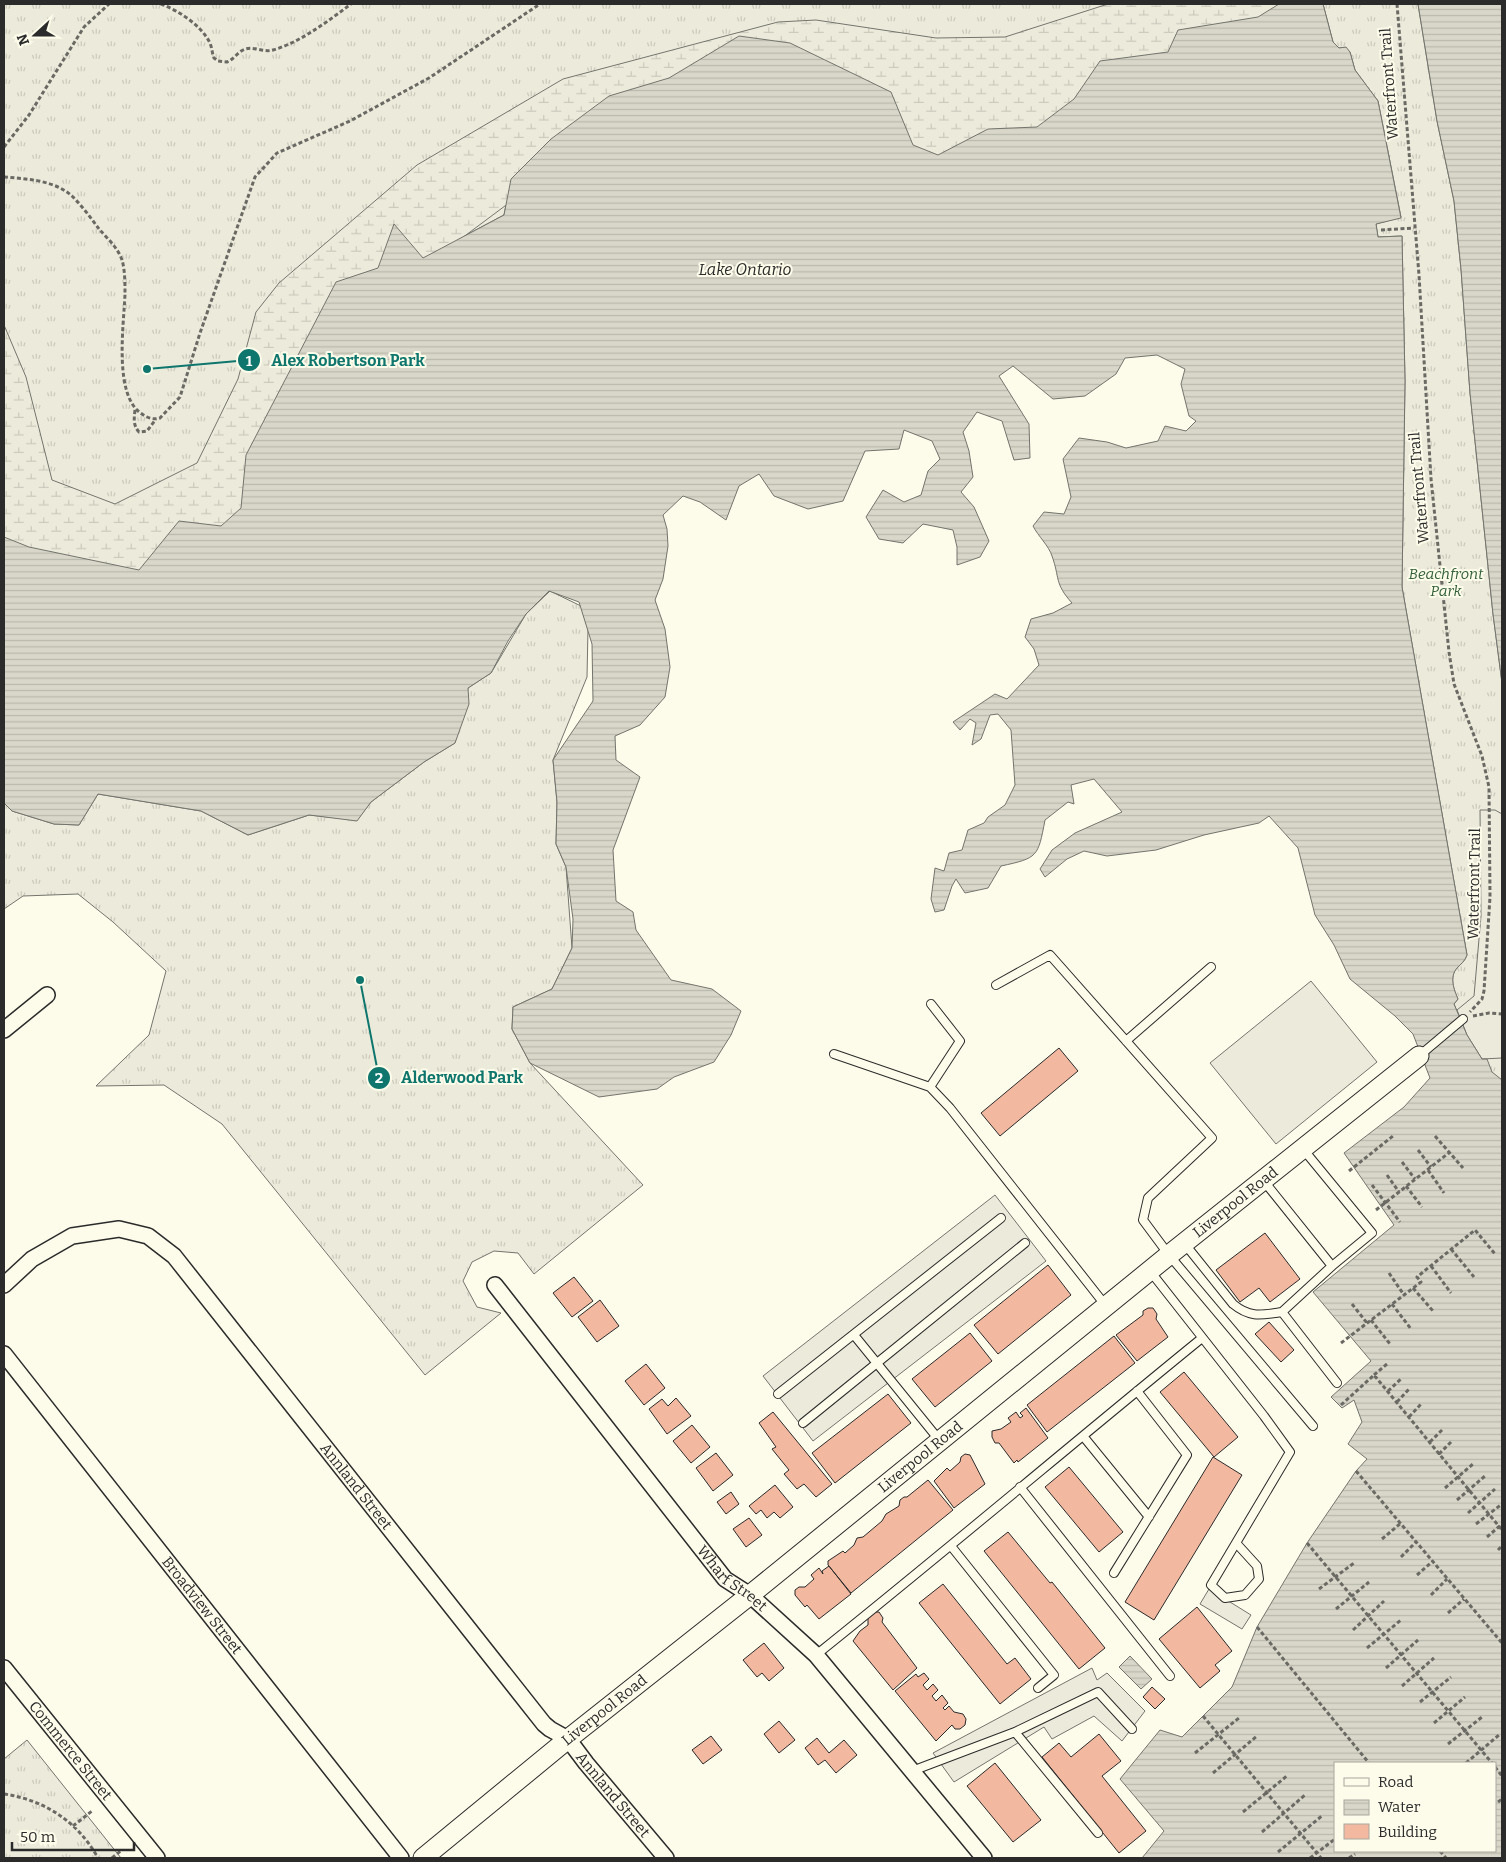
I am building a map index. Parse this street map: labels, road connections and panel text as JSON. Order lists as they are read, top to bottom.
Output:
{
  "streets": {
    "street": [
      "Liverpool Road",
      "Annland Street",
      "Wharf Street",
      "Broadview Street",
      "Commerce Street"
    ],
    "path": ["Waterfront Trail"]
  },
  "crossings": [
    ["Liverpool Road", "Annland Street"],
    ["Liverpool Road", "Wharf Street"]
  ],
  "water": ["Lake Ontario"],
  "parks": ["Beachfront Park"],
  "places": ["Alex Robertson Park", "Alderwood Park"],
  "legend": ["Road", "Water", "Building"],
  "scale_bar": "50 m",
  "north": "left"
}
